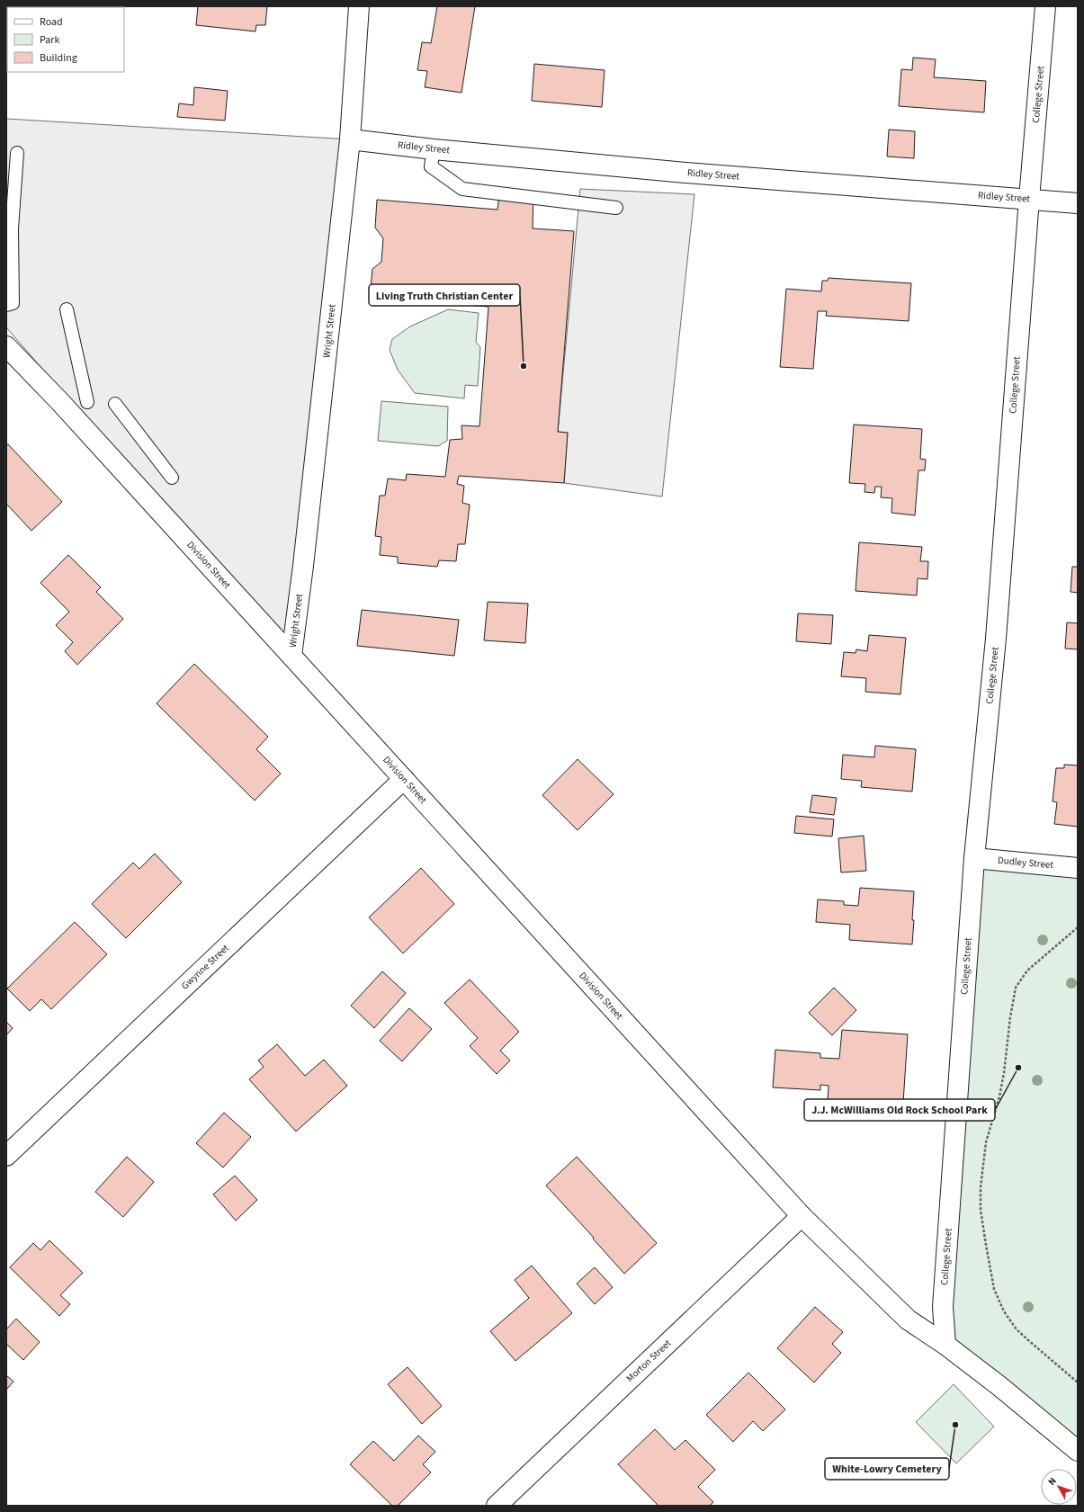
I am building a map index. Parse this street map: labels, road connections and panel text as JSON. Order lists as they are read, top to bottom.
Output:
{
  "streets": {
    "street": [
      "College Street",
      "Ridley Street",
      "Wright Street",
      "Division Street",
      "Dudley Street",
      "Gwynne Street",
      "Morton Street"
    ]
  },
  "crossings": [
    ["College Street", "Ridley Street"],
    ["College Street", "Dudley Street"],
    ["Ridley Street", "Wright Street"],
    ["Wright Street", "Division Street"],
    ["Division Street", "Gwynne Street"],
    ["Division Street", "Morton Street"]
  ],
  "places": ["Living Truth Christian Center", "J.J. McWilliams Old Rock School Park", "White-Lowry Cemetery"],
  "legend": ["Road", "Park", "Building"],
  "north": "top left"
}
